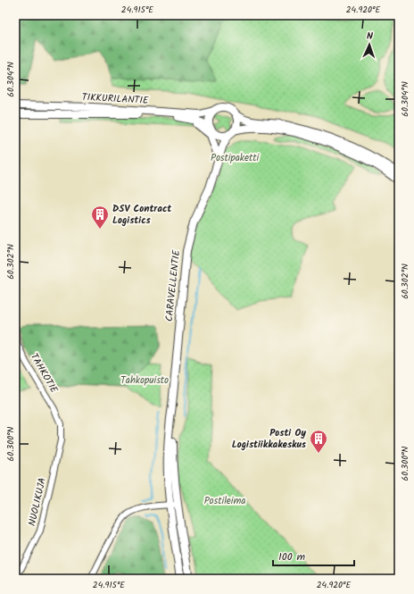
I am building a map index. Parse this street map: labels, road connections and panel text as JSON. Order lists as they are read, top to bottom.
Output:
{
  "streets": {
    "main road": ["TIKKURILANTIE", "CARAVELLENTIE"],
    "street": ["TAHKOTIE", "NUOLIKUJA"]
  },
  "crossings": [
    ["TIKKURILANTIE", "CARAVELLENTIE"],
    ["TAHKOTIE", "NUOLIKUJA"]
  ],
  "parks": ["Postipaketti", "Tahkopuisto", "Postileima"],
  "places": {
    "building": ["DSV Contract Logistics", "Posti Oy Logistiikkakeskus"]
  },
  "scale_bar": "100 m",
  "north": "top",
  "coordinates": [
    "24.915°E",
    "24.920°E",
    "60.304°N",
    "60.302°N",
    "60.300°N"
  ]
}
